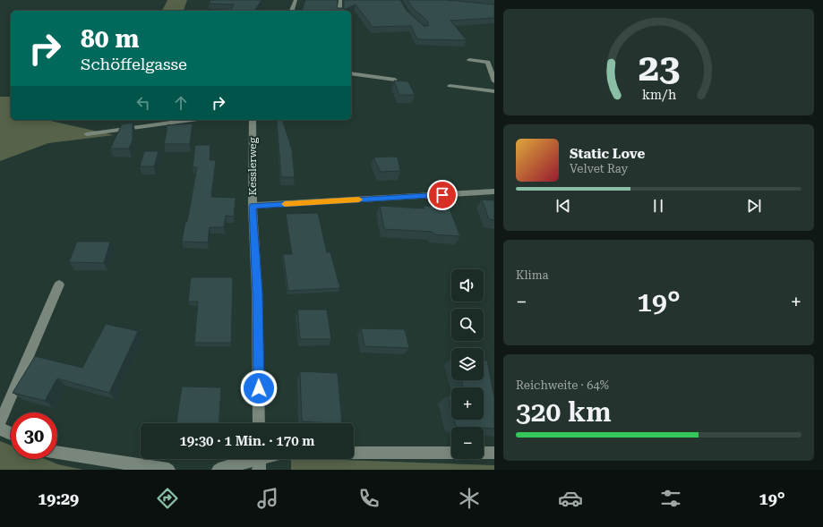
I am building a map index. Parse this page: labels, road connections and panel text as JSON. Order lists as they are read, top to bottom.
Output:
{
  "streets": {
    "street": ["Kesslerweg"]
  },
  "page": {
    "turn": ["80 m", "Schöffelgasse"],
    "song": ["Static Love", "Velvet Ray"],
    "tile": [
      "Klima",
      ["Reichweite · 64%", "320 km"]
    ],
    "map_buttons": ["+", "−"],
    "heat": ["−", "19°", "+"],
    "limit": "30",
    "trip": "19:30 · 1 Min. · 170 m",
    "tabs": ["19:29", "19°"],
    "gauge": ["23", "km/h"]
  }
}
